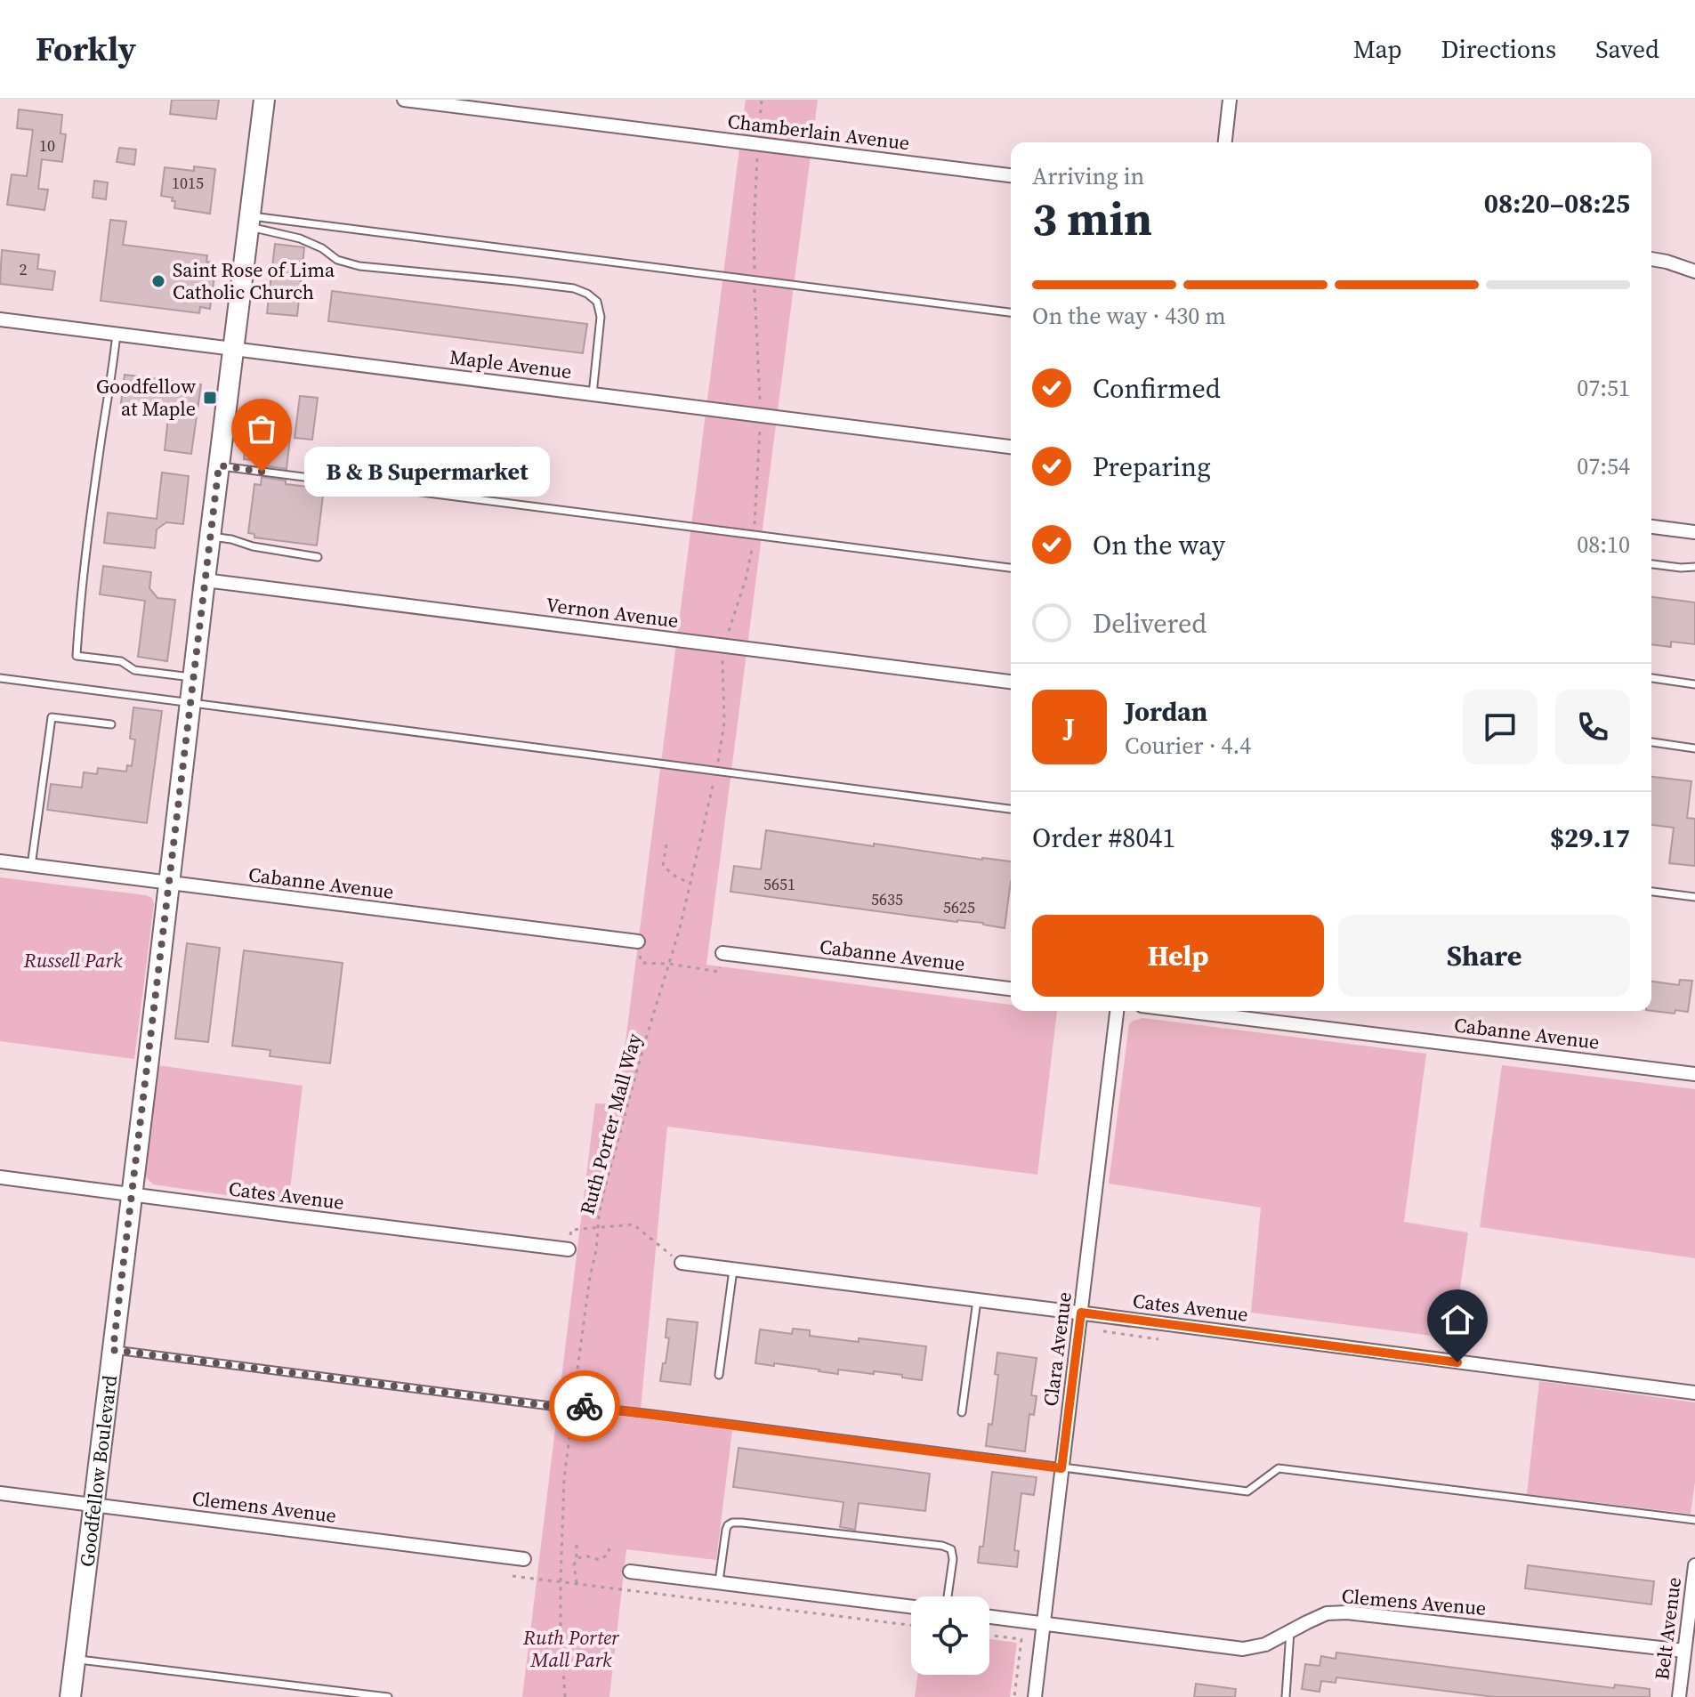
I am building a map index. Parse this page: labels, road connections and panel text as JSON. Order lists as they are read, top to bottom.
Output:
{
  "streets": {
    "main road": ["Goodfellow Boulevard"],
    "street": [
      "Chamberlain Avenue",
      "Maple Avenue",
      "Vernon Avenue",
      "Cabanne Avenue",
      "Cates Avenue",
      "Clara Avenue",
      "Clemens Avenue",
      "Belt Avenue"
    ],
    "path": ["Ruth Porter Mall Way"]
  },
  "crossings": [
    ["Maple Avenue", "Goodfellow Boulevard"],
    ["Vernon Avenue", "Goodfellow Boulevard"],
    ["Cabanne Avenue", "Goodfellow Boulevard"],
    ["Cates Avenue", "Clara Avenue"],
    ["Cates Avenue", "Goodfellow Boulevard"],
    ["Clara Avenue", "Clemens Avenue"],
    ["Goodfellow Boulevard", "Clemens Avenue"],
    ["Clemens Avenue", "Belt Avenue"]
  ],
  "parks": ["Russell Park", "Ruth Porter Mall Park"],
  "places": {
    "other": ["Saint Rose of Lima Catholic Church", "B & B Supermarket"],
    "transit": ["Goodfellow at Maple"]
  },
  "house_numbers": [
    "10",
    "1015",
    "2",
    "5651",
    "5635",
    "5625"
  ],
  "page": {
    "header": "Forkly",
    "nav": ["Map", "Directions", "Saved"],
    "heading": ["3 min", "Arriving in", "08:20–08:25"],
    "panel": [
      "Jordan",
      "Courier · 4.4",
      "Order #8041",
      "$29.17"
    ],
    "bar": "On the way · 430 m",
    "list": [
      ["Confirmed", "07:51"],
      ["Preparing", "07:54"],
      ["On the way", "08:10"],
      "Delivered"
    ],
    "bubble": "B & B Supermarket",
    "round": "J",
    "buttons": ["Help", "Share"]
  }
}
